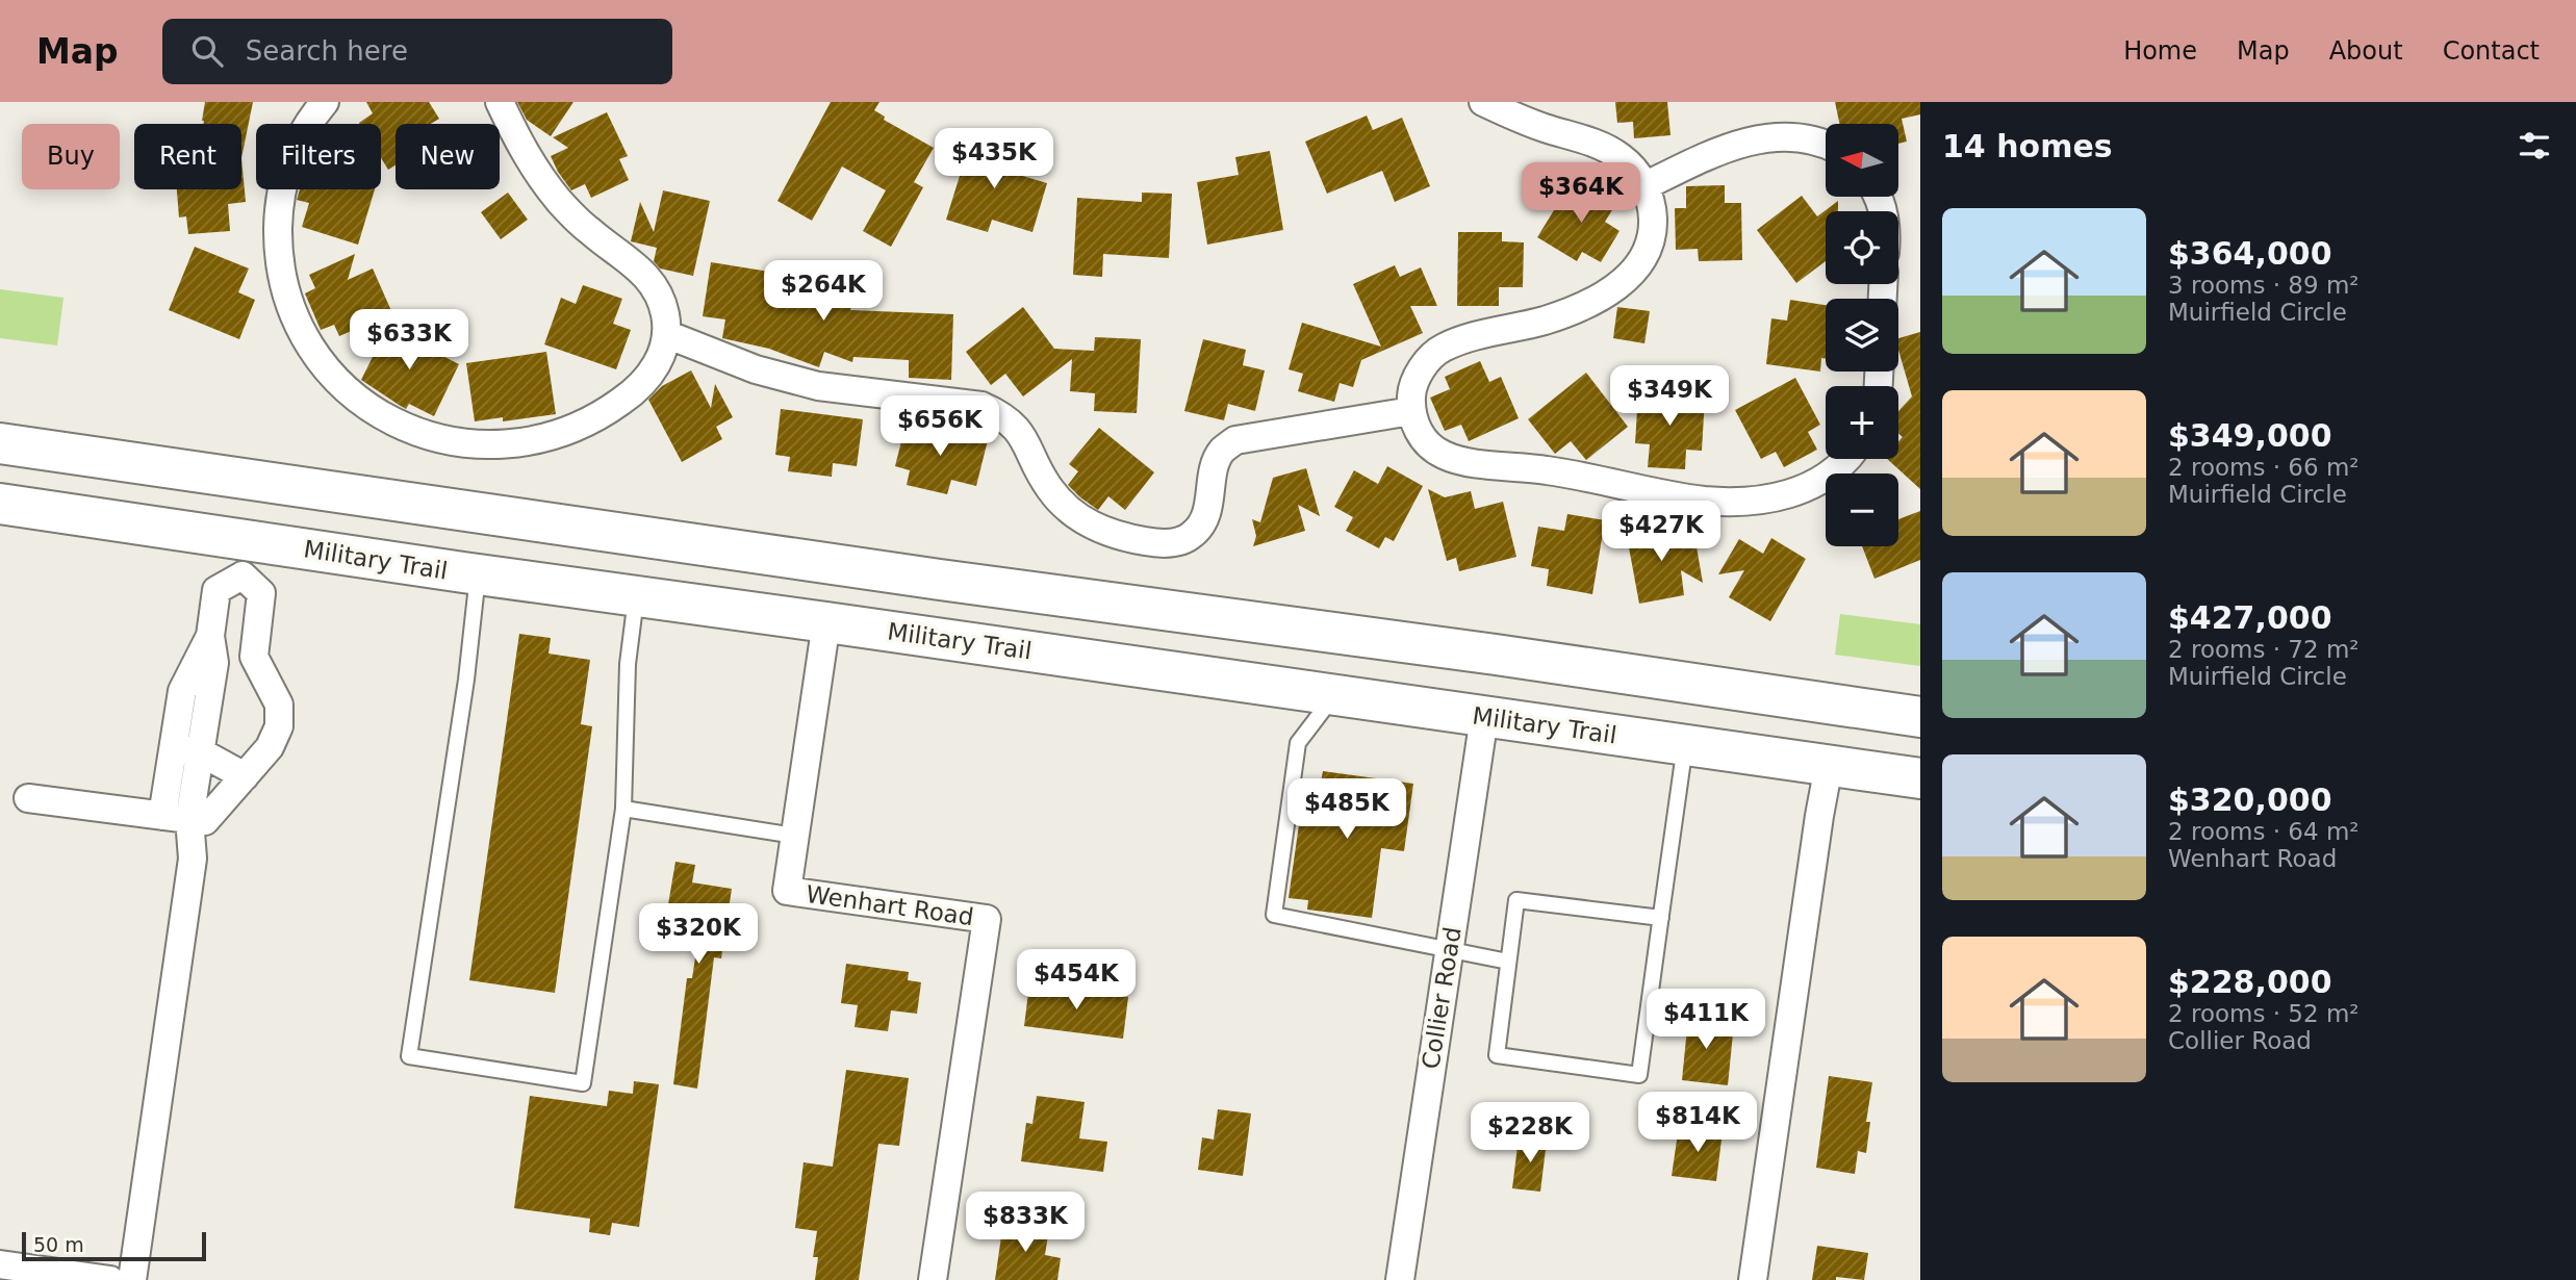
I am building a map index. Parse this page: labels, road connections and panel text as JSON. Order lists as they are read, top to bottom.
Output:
{
  "streets": {
    "main road": ["Military Trail"],
    "street": ["Wenhart Road", "Collier Road"]
  },
  "crossings": [
    ["Military Trail", "Wenhart Road"],
    ["Military Trail", "Collier Road"]
  ],
  "scale_bar": "50 m",
  "north": "left",
  "page": {
    "header": "Map",
    "search": "Search here",
    "nav": [
      "Home",
      "Map",
      "About",
      "Contact"
    ],
    "heading": "14 homes",
    "map_buttons": ["+", "−"],
    "chip": [
      "Buy",
      "Rent",
      "Filters",
      "New"
    ],
    "price": [
      "$435K",
      "$364K",
      "$264K",
      "$633K",
      "$349K",
      "$656K",
      "$427K",
      "$485K",
      "$320K",
      "$454K",
      "$411K",
      "$814K",
      "$228K",
      "$833K"
    ],
    "list": [
      {
        "name": "$364,000",
        "note": "3 rooms · 89 m² · Muirfield Circle"
      },
      {
        "name": "$349,000",
        "note": "2 rooms · 66 m² · Muirfield Circle"
      },
      {
        "name": "$427,000",
        "note": "2 rooms · 72 m² · Muirfield Circle"
      },
      {
        "name": "$320,000",
        "note": "2 rooms · 64 m² · Wenhart Road"
      },
      {
        "name": "$228,000",
        "note": "2 rooms · 52 m² · Collier Road"
      }
    ],
    "scale": "50 m"
  }
}
